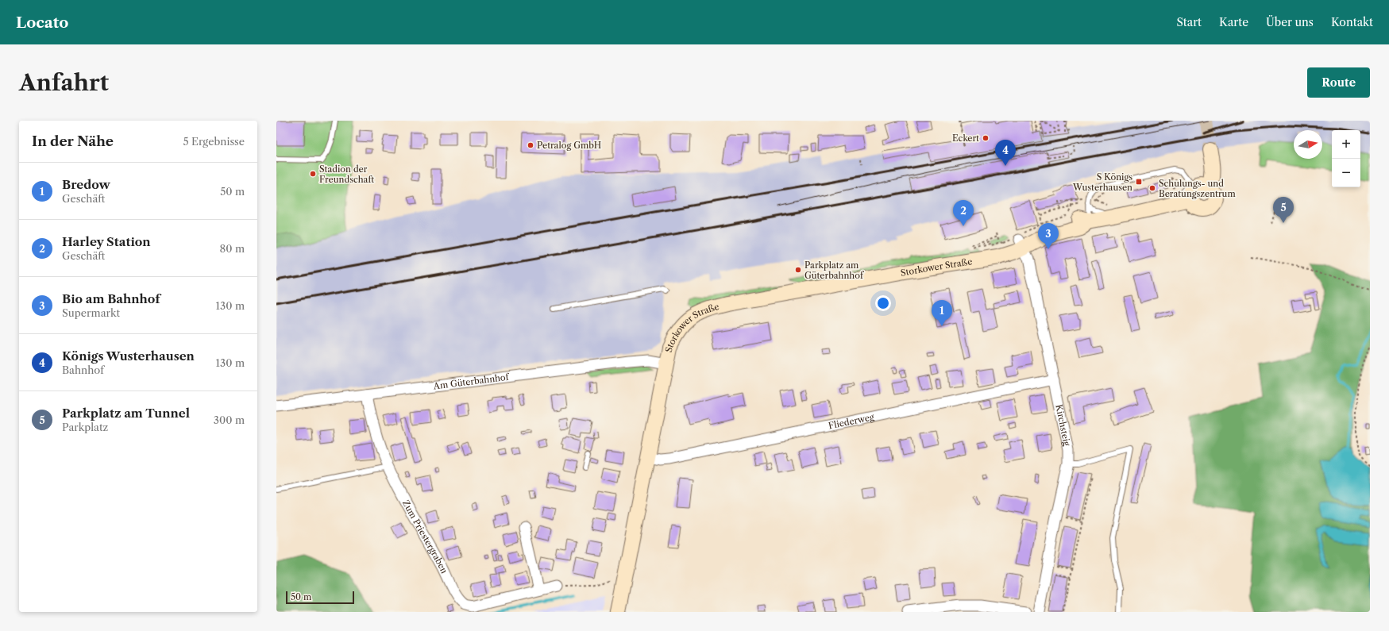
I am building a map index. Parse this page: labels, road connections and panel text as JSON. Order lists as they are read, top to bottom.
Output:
{
  "streets": {
    "main road": ["Storkower Straße"],
    "street": [
      "Am Güterbahnhof",
      "Fliederweg",
      "Kirchsteig",
      "Zum Priestergraben"
    ]
  },
  "crossings": [
    ["Storkower Straße", "Am Güterbahnhof"],
    ["Storkower Straße", "Fliederweg"],
    ["Storkower Straße", "Kirchsteig"],
    ["Am Güterbahnhof", "Zum Priestergraben"],
    ["Fliederweg", "Kirchsteig"]
  ],
  "places": {
    "other": [
      "Eckert",
      "Petralog GmbH",
      "Stadion der Freundschaft",
      "Schulungs- und Beratungszentrum",
      "Parkplatz am Güterbahnhof"
    ],
    "transit": ["S Königs Wusterhausen"]
  },
  "scale_bar": "50 m",
  "north": "right",
  "page": {
    "header": "Locato",
    "nav": [
      "Start",
      "Karte",
      "Über uns",
      "Kontakt"
    ],
    "buttons": "Route",
    "title": "Anfahrt",
    "heading": ["In der Nähe", "5 Ergebnisse"],
    "map_buttons": ["+", "−"],
    "pins": [
      "4",
      "5",
      "2",
      "3",
      "1"
    ],
    "list": [
      {
        "mark": "1",
        "name": "Bredow",
        "note": "Geschäft",
        "value": "50 m"
      },
      {
        "mark": "2",
        "name": "Harley Station",
        "note": "Geschäft",
        "value": "80 m"
      },
      {
        "mark": "3",
        "name": "Bio am Bahnhof",
        "note": "Supermarkt",
        "value": "130 m"
      },
      {
        "mark": "4",
        "name": "Königs Wusterhausen",
        "note": "Bahnhof",
        "value": "130 m"
      },
      {
        "mark": "5",
        "name": "Parkplatz am Tunnel",
        "note": "Parkplatz",
        "value": "300 m"
      }
    ],
    "scale": "50 m"
  }
}
